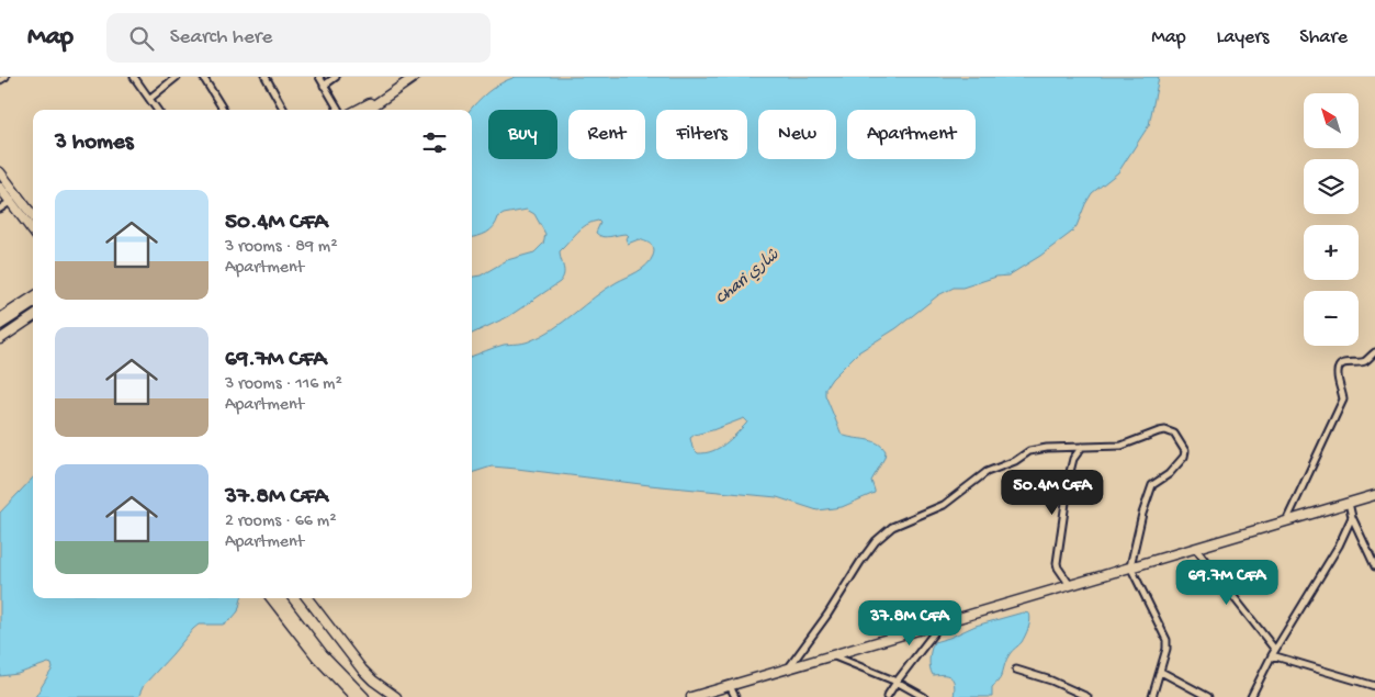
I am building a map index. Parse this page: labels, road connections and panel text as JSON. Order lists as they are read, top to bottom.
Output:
{
  "water": ["Chari شاري"],
  "north": "top left",
  "page": {
    "header": "Map",
    "search": "Search here",
    "nav": ["Map", "Layers", "Share"],
    "map_buttons": ["+", "−"],
    "chip": [
      "Buy",
      "Rent",
      "Filters",
      "New",
      "Apartment"
    ],
    "heading": "3 homes",
    "list": [
      {
        "name": "50.4M CFA",
        "note": "3 rooms · 89 m² · Apartment"
      },
      {
        "name": "69.7M CFA",
        "note": "3 rooms · 116 m² · Apartment"
      },
      {
        "name": "37.8M CFA",
        "note": "2 rooms · 66 m² · Apartment"
      }
    ],
    "price": ["50.4M CFA", "69.7M CFA", "37.8M CFA"]
  }
}
